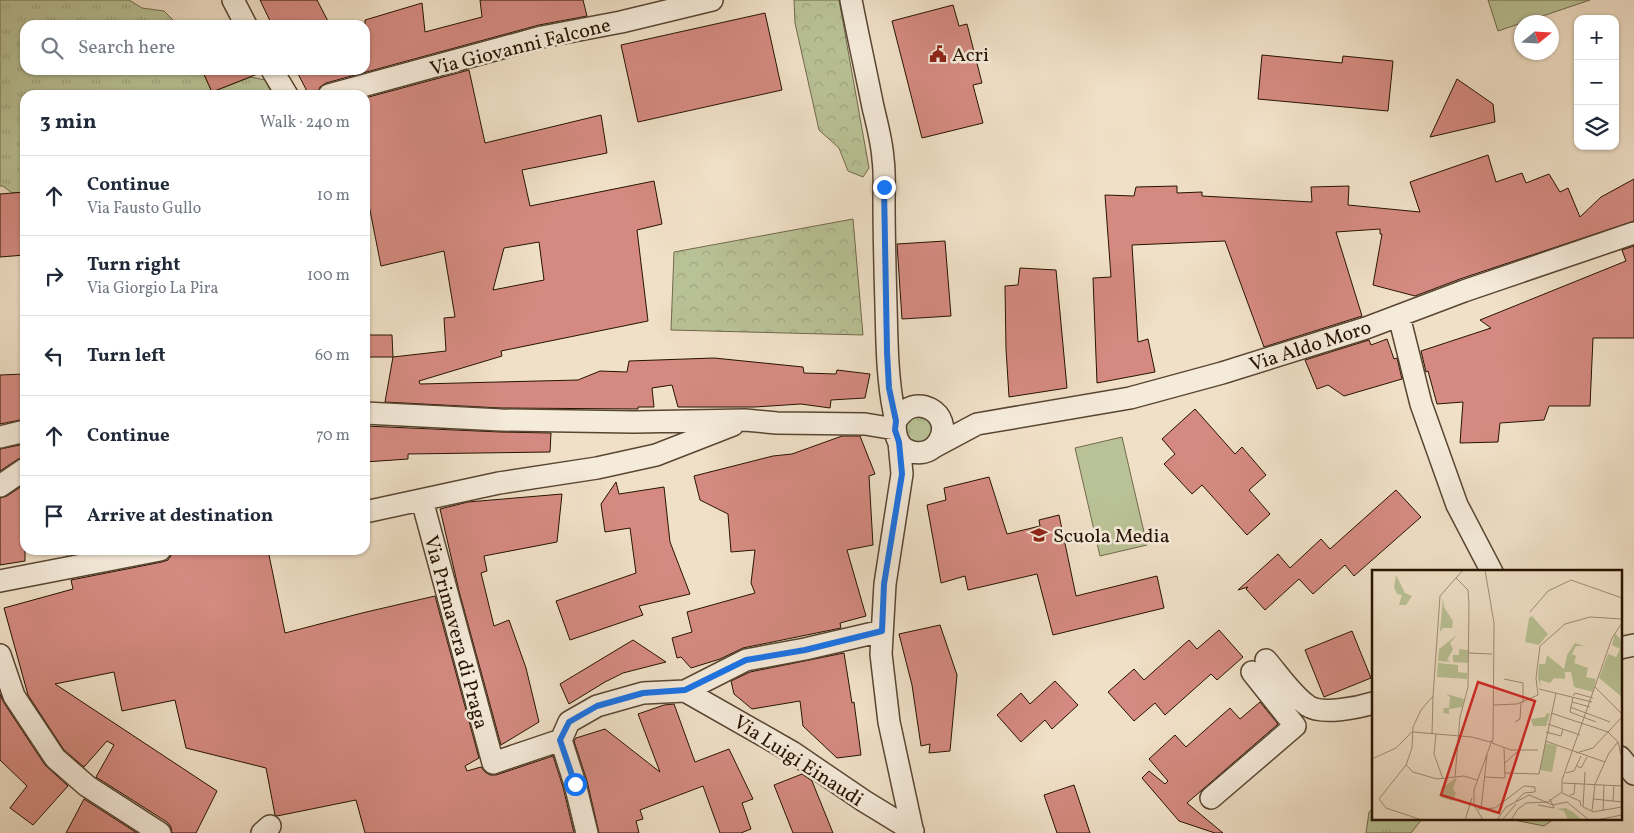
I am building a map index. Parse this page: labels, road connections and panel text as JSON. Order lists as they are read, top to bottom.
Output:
{
  "streets": {
    "street": [
      "Via Giovanni Falcone",
      "Via Aldo Moro",
      "Via Primavera di Praga",
      "Via Luigi Einaudi"
    ]
  },
  "places": {
    "public building": ["Acri"],
    "school or university": ["Scuola Media"]
  },
  "north": "right",
  "page": {
    "map_buttons": ["+", "−"],
    "search": "Search here",
    "heading": ["3 min", "Walk · 240 m"],
    "list": [
      ["Continue", "Via Fausto Gullo", "10 m"],
      ["Turn right", "Via Giorgio La Pira", "100 m"],
      ["Turn left", "60 m"],
      ["Continue", "70 m"],
      "Arrive at destination"
    ]
  }
}
